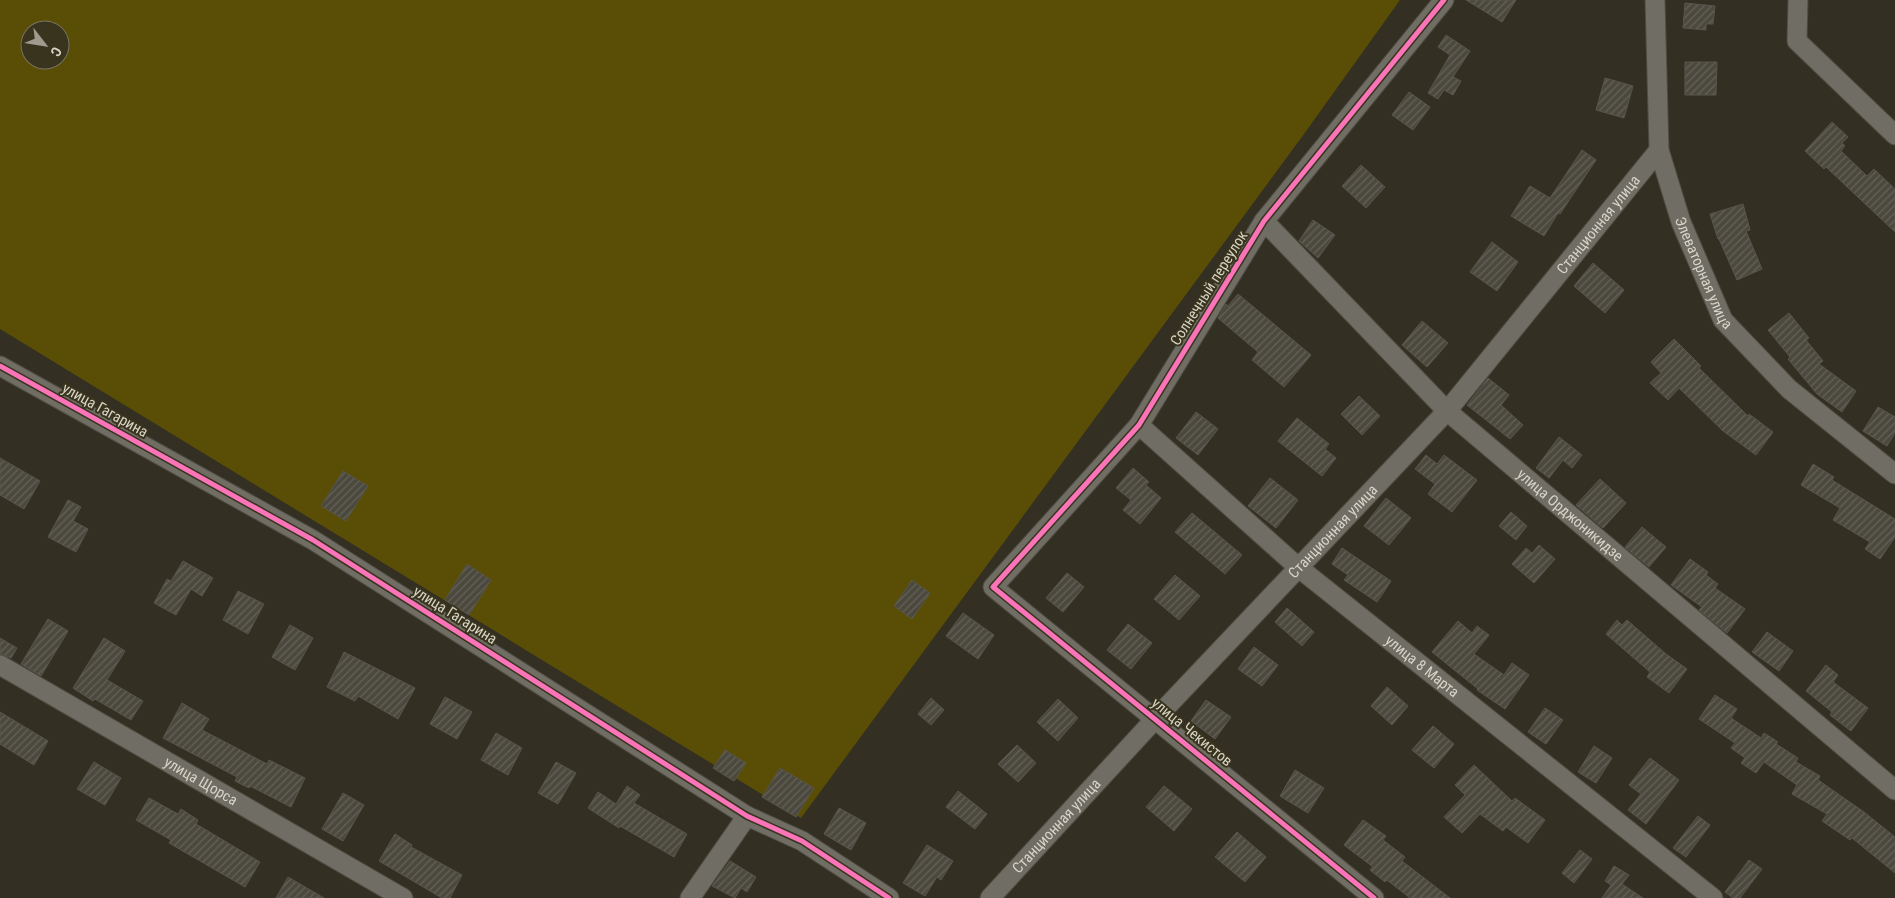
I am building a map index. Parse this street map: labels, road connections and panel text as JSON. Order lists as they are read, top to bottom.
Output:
{
  "streets": {
    "street": [
      "Станционная улица",
      "Элеваторная улица",
      "Солнечный переулок",
      "улица Гагарина",
      "улица Орджоникидзе",
      "улица 8 Марта",
      "улица Чекистов",
      "улица Щорса"
    ]
  },
  "crossings": [
    ["Станционная улица", "Элеваторная улица"],
    ["Станционная улица", "улица Орджоникидзе"],
    ["Станционная улица", "улица 8 Марта"],
    ["Станционная улица", "улица Чекистов"],
    ["Солнечный переулок", "улица Орджоникидзе"],
    ["Солнечный переулок", "улица 8 Марта"],
    ["Солнечный переулок", "улица Чекистов"]
  ],
  "north": "bottom right"
}
